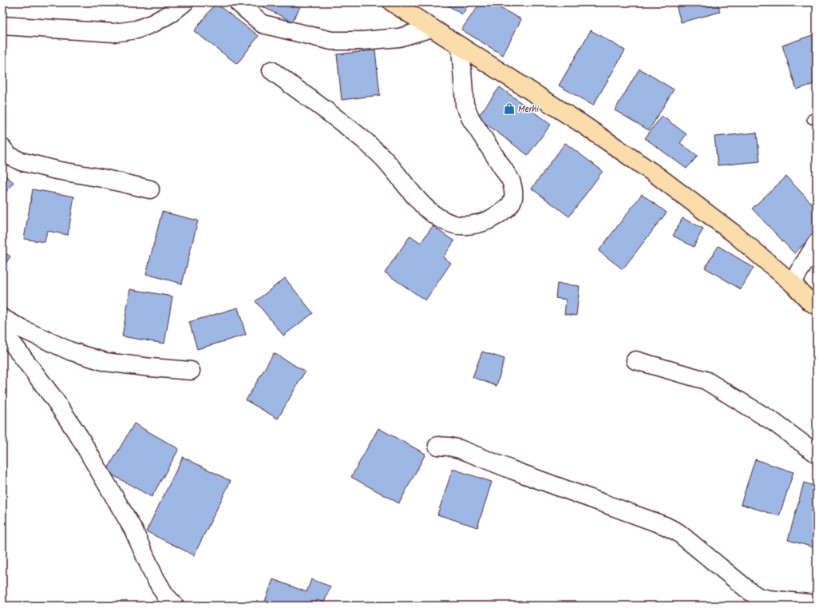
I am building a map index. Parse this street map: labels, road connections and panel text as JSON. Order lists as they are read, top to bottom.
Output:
{
  "places": {
    "shop": ["Merhi"]
  }
}
